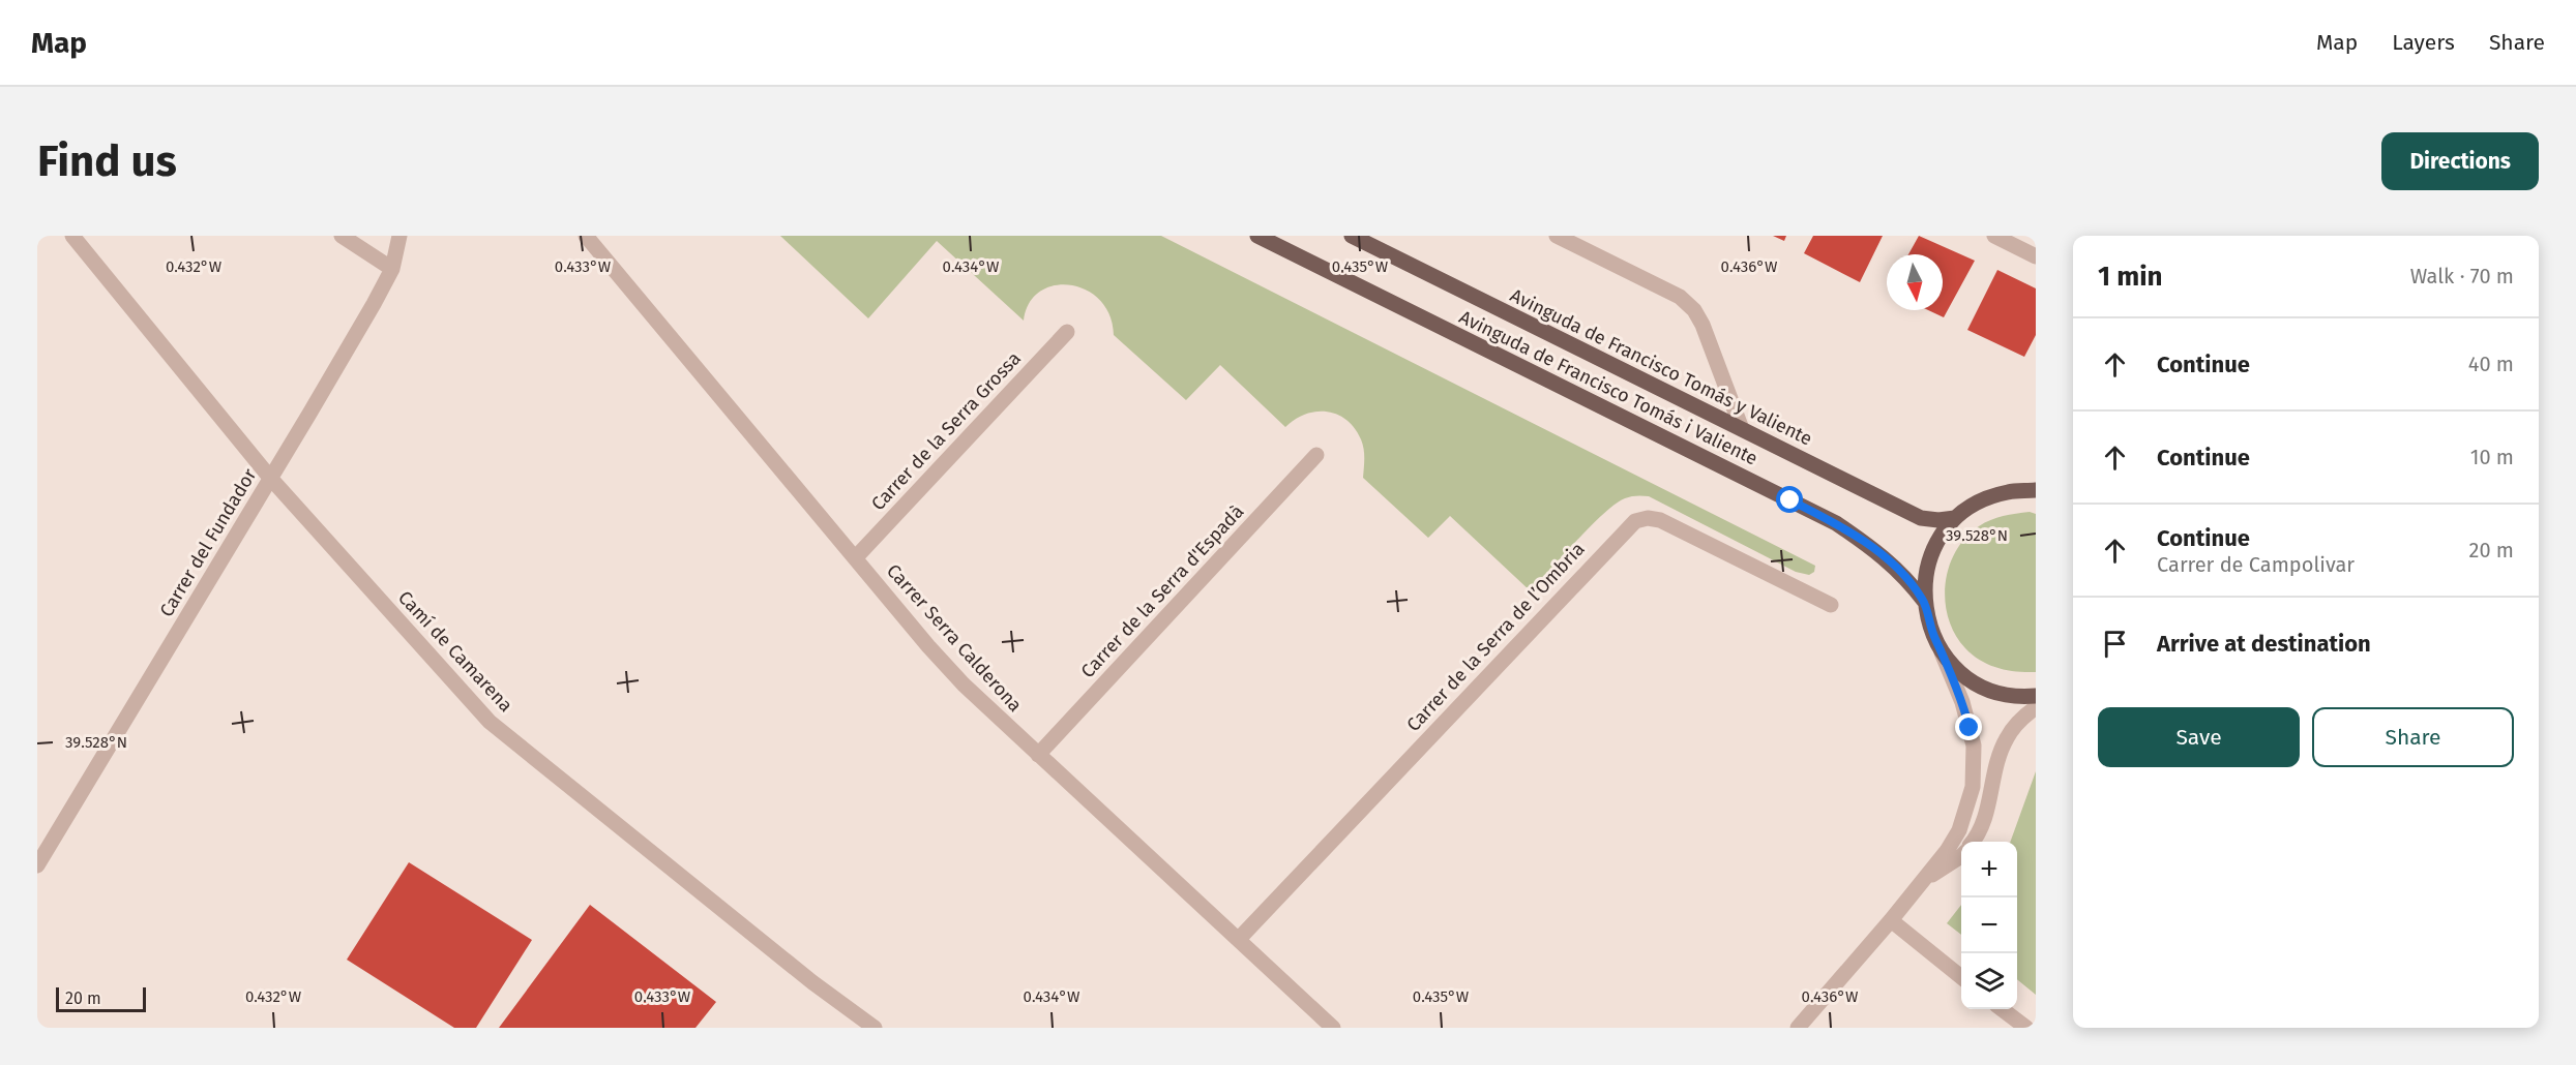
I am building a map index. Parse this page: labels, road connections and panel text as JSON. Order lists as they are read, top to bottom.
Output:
{
  "streets": {
    "main road": ["Avinguda de Francisco Tomás y Valiente", "Avinguda de Francisco Tomás i Valiente"],
    "street": [
      "Carrer de la Serra Grossa",
      "Carrer del Fundador",
      "Carrer de la Serra d'Espadà",
      "Carrer de la Serra de l’Ombria",
      "Carrer Serra Calderona",
      "Camí de Camarena"
    ]
  },
  "crossings": [
    ["Carrer de la Serra Grossa", "Carrer Serra Calderona"],
    ["Carrer del Fundador", "Camí de Camarena"],
    ["Carrer de la Serra d'Espadà", "Carrer Serra Calderona"],
    ["Carrer de la Serra de l’Ombria", "Carrer Serra Calderona"]
  ],
  "scale_bar": "20 m",
  "north": "bottom",
  "page": {
    "header": "Map",
    "nav": ["Map", "Layers", "Share"],
    "buttons": [
      "Directions",
      ["Save", "Share"]
    ],
    "title": "Find us",
    "heading": ["1 min", "Walk · 70 m"],
    "list": [
      ["Continue", "40 m"],
      ["Continue", "10 m"],
      ["Continue", "Carrer de Campolivar", "20 m"],
      "Arrive at destination"
    ],
    "map_buttons": ["+", "−"],
    "scale": "20 m"
  },
  "coordinates": [
    "0.432°W",
    "0.433°W",
    "0.434°W",
    "0.435°W",
    "0.436°W",
    "39.528°N"
  ]
}
